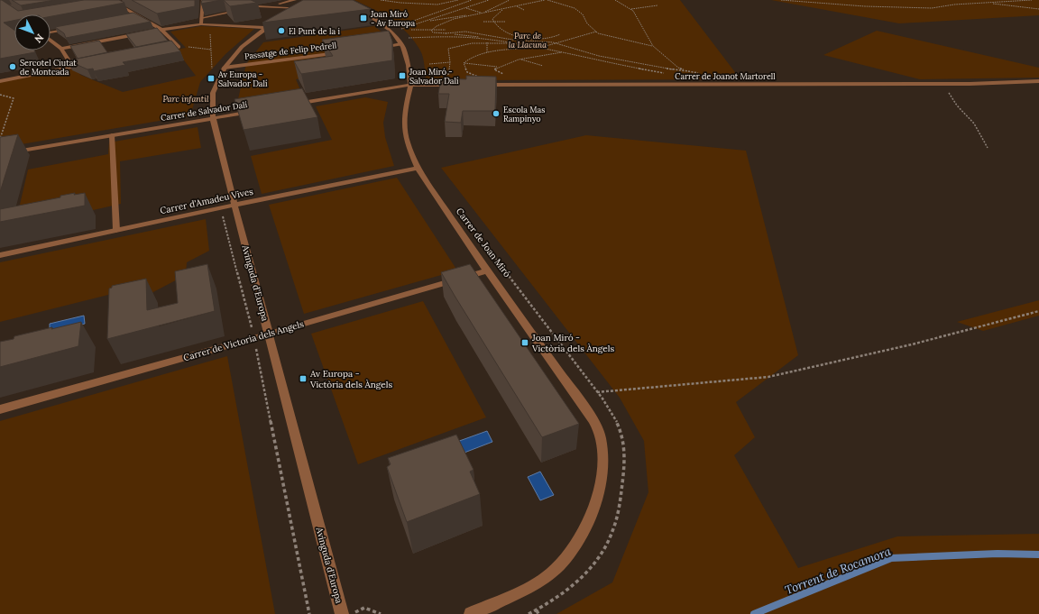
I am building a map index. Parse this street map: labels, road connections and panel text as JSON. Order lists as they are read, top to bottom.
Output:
{
  "streets": {
    "street": [
      "Passatge de Felip Pedrell",
      "Carrer de Joanot Martorell",
      "Carrer de Salvador Dalí",
      "Carrer d'Amadeu Vives",
      "Carrer de Joan Miró",
      "Avinguda d'Europa",
      "Carrer de Victoria dels Angels"
    ]
  },
  "crossings": [
    ["Passatge de Felip Pedrell", "Avinguda d'Europa"],
    ["Carrer de Salvador Dalí", "Avinguda d'Europa"],
    ["Carrer d'Amadeu Vives", "Carrer de Joan Miró"],
    ["Carrer d'Amadeu Vives", "Avinguda d'Europa"],
    ["Carrer de Joan Miró", "Carrer de Victoria dels Angels"],
    ["Avinguda d'Europa", "Carrer de Victoria dels Angels"]
  ],
  "water": ["Torrent de Rocamora"],
  "parks": ["Parc de la Llacuna", "Parc infantil"],
  "places": {
    "transit": [
      "Joan Miró - Av Europa",
      "Joan Miró - Salvador Dalí",
      "Av Europa - Salvador Dalí",
      "Joan Miró - Victòria dels Àngels",
      "Av Europa - Victòria dels Àngels"
    ],
    "other": ["El Punt de la i", "Sercotel Ciutat de Montcada", "Escola Mas Rampinyo"]
  },
  "north": "bottom right"
}
